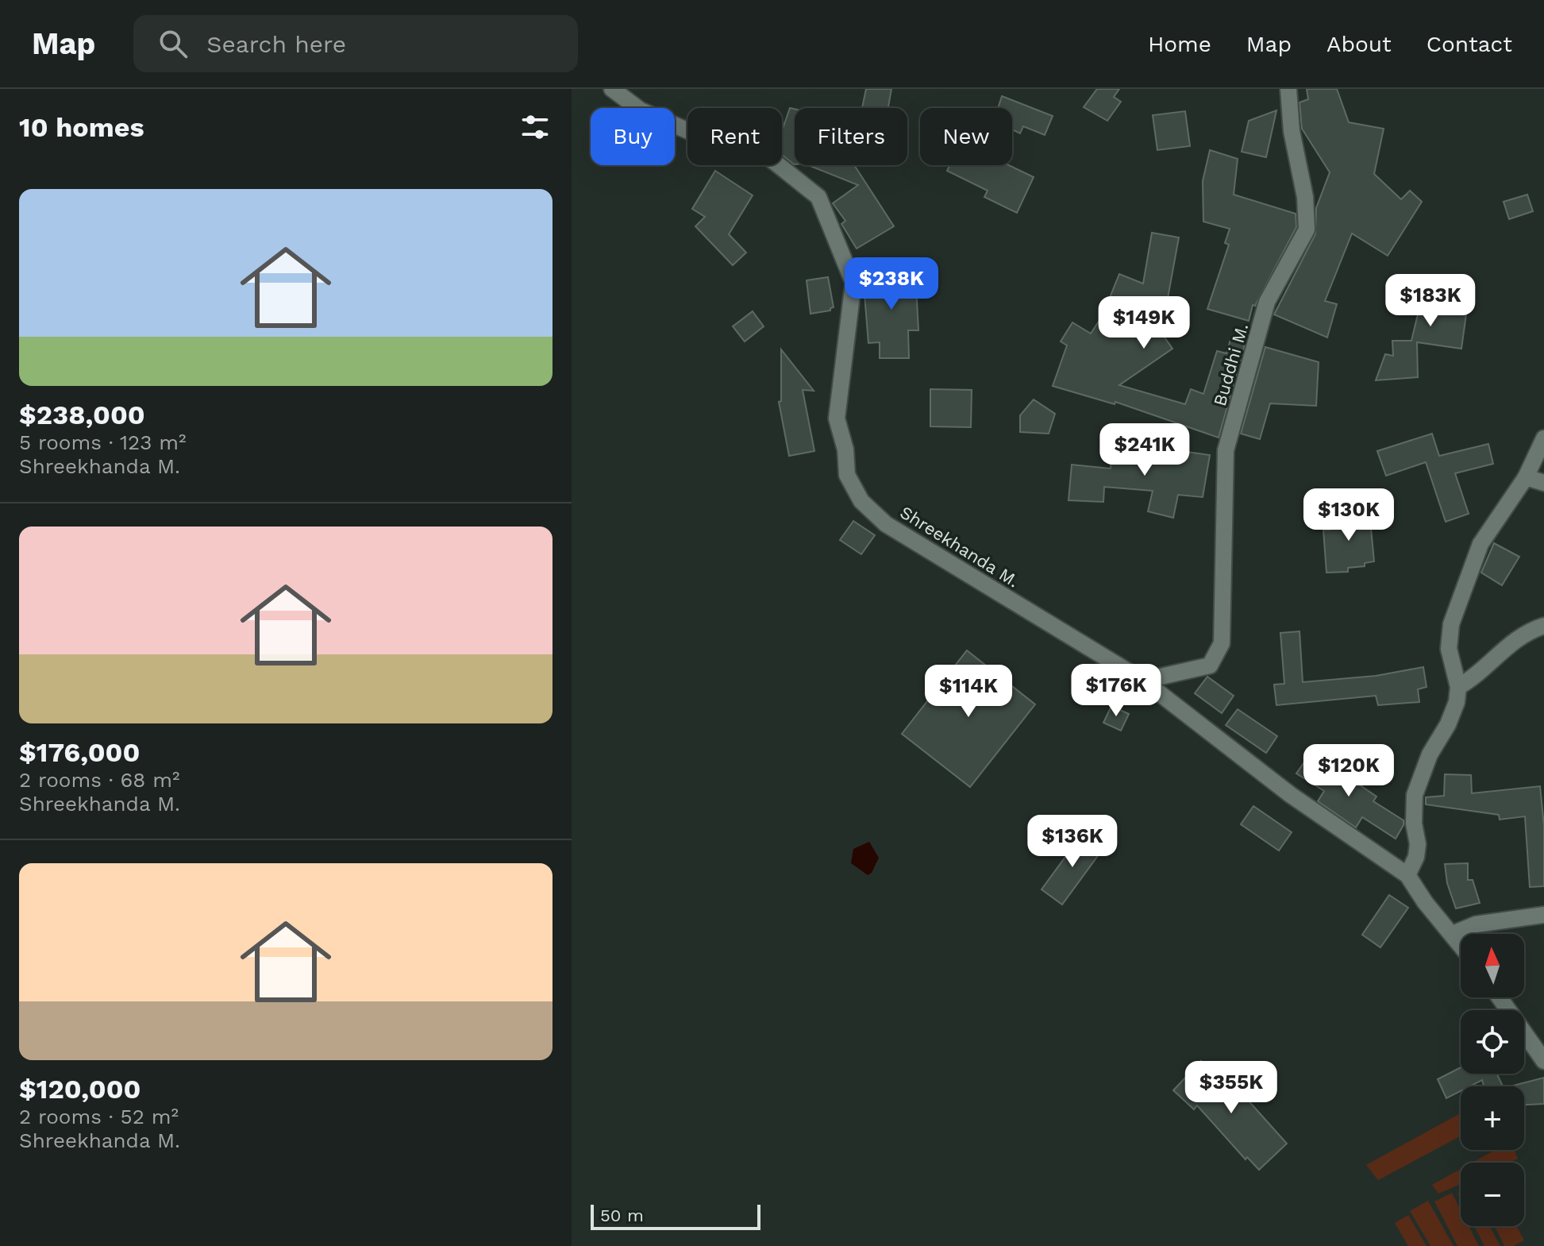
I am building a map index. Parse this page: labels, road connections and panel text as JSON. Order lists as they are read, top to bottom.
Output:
{
  "streets": {
    "street": ["Buddhi M.", "Shreekhanda M."]
  },
  "crossings": [
    ["Buddhi M.", "Shreekhanda M."]
  ],
  "scale_bar": "50 m",
  "north": "top",
  "page": {
    "header": "Map",
    "search": "Search here",
    "nav": [
      "Home",
      "Map",
      "About",
      "Contact"
    ],
    "heading": "10 homes",
    "chip": [
      "Buy",
      "Rent",
      "Filters",
      "New"
    ],
    "list": [
      {
        "name": "$238,000",
        "note": "5 rooms · 123 m² · Shreekhanda M."
      },
      {
        "name": "$176,000",
        "note": "2 rooms · 68 m² · Shreekhanda M."
      },
      {
        "name": "$120,000",
        "note": "2 rooms · 52 m² · Shreekhanda M."
      }
    ],
    "price": [
      "$238K",
      "$183K",
      "$149K",
      "$241K",
      "$130K",
      "$176K",
      "$114K",
      "$120K",
      "$136K",
      "$355K"
    ],
    "map_buttons": ["+", "−"],
    "scale": "50 m"
  }
}
